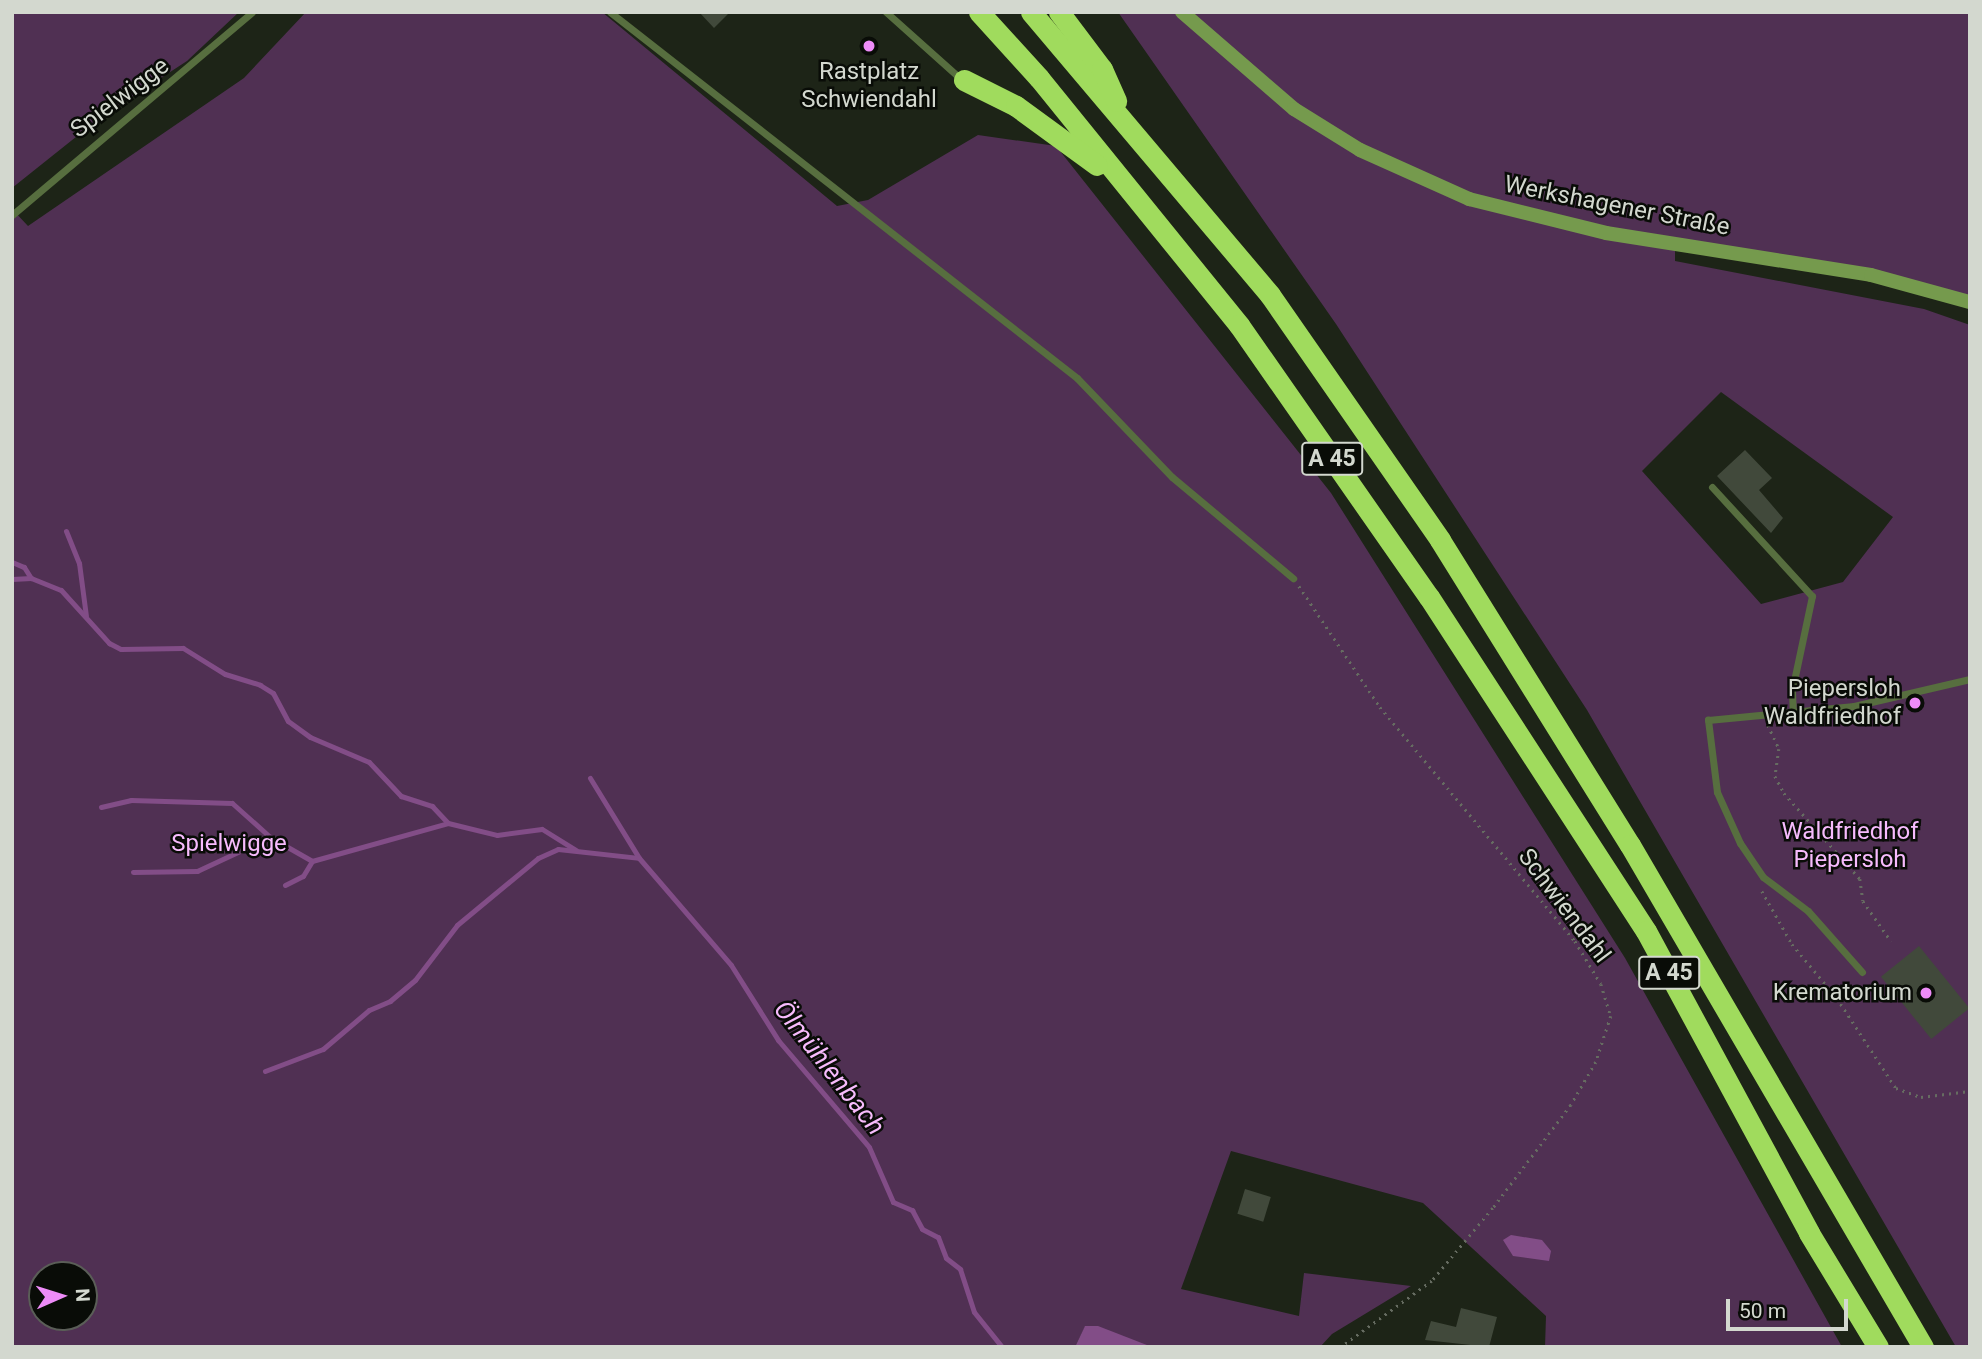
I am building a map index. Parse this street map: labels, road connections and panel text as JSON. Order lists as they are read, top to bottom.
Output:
{
  "streets": {
    "highway": ["A 45"],
    "main road": ["Werkshagener Straße"],
    "lane": ["Spielwigge"],
    "path": ["Schwiendahl"]
  },
  "water": ["Ölmühlenbach"],
  "parks": ["Waldfriedhof Piepersloh", "Spielwigge"],
  "places": ["Rastplatz Schwiendahl", "Piepersloh Waldfriedhof", "Krematorium"],
  "scale_bar": "50 m",
  "north": "right"
}
